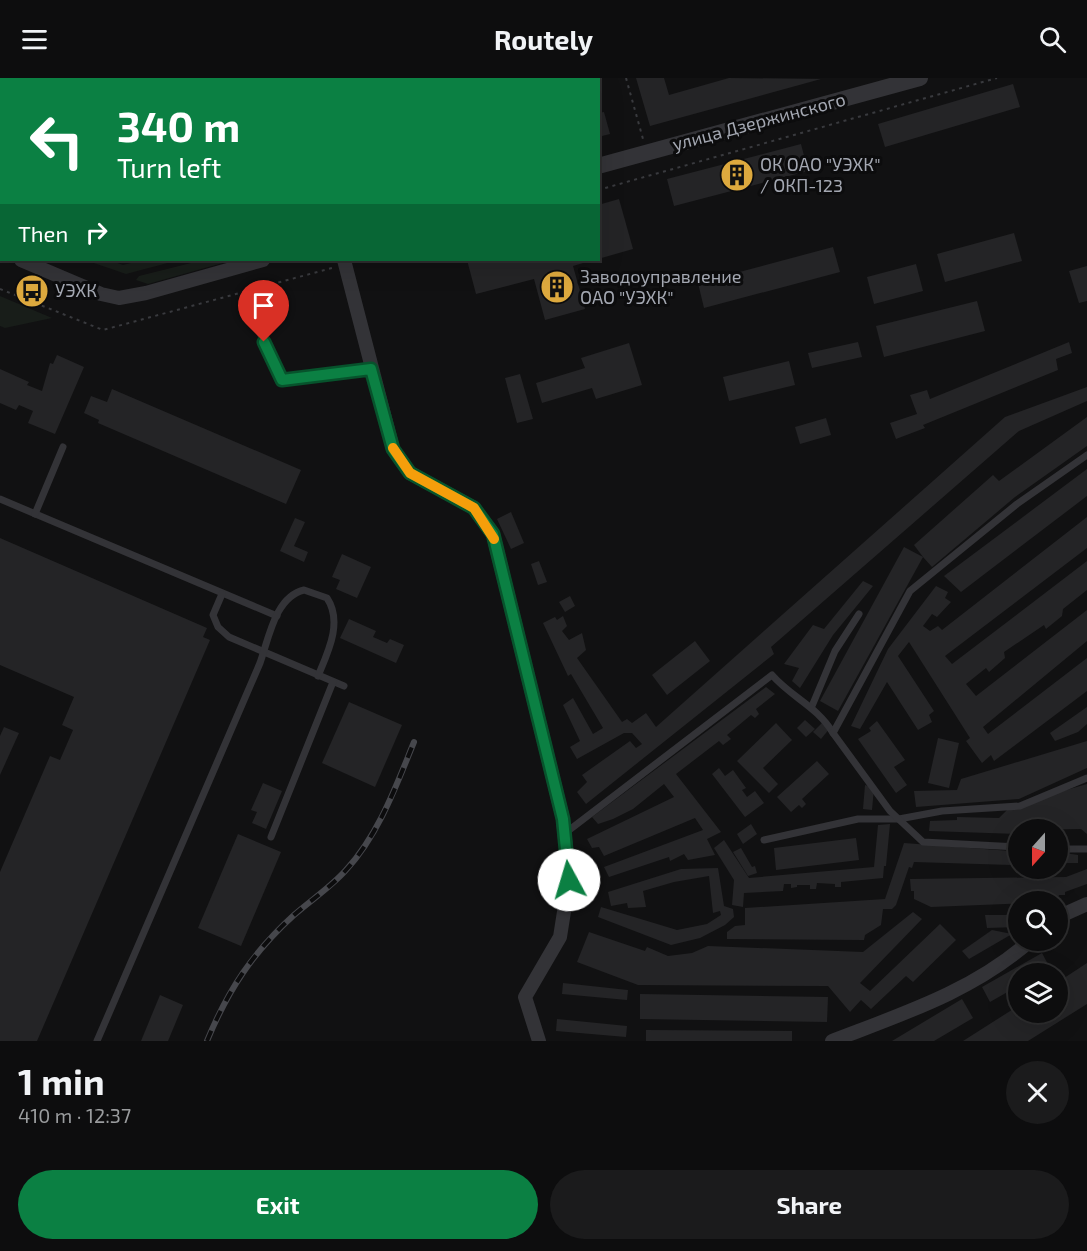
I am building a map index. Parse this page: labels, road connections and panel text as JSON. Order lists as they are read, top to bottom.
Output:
{
  "streets": {
    "street": ["улица Дзержинского"]
  },
  "places": {
    "building": ["ОК ОАО \"УЭХК\" / ОКП-123", "Заводоуправление ОАО \"УЭХК\""],
    "bus stop": ["УЭХК"]
  },
  "north": "bottom",
  "page": {
    "header": "Routely",
    "turn": ["340 m", "Turn left"],
    "then": "Then",
    "heading": ["1 min", "410 m · 12:37"],
    "buttons": ["Exit", "Share"]
  }
}
